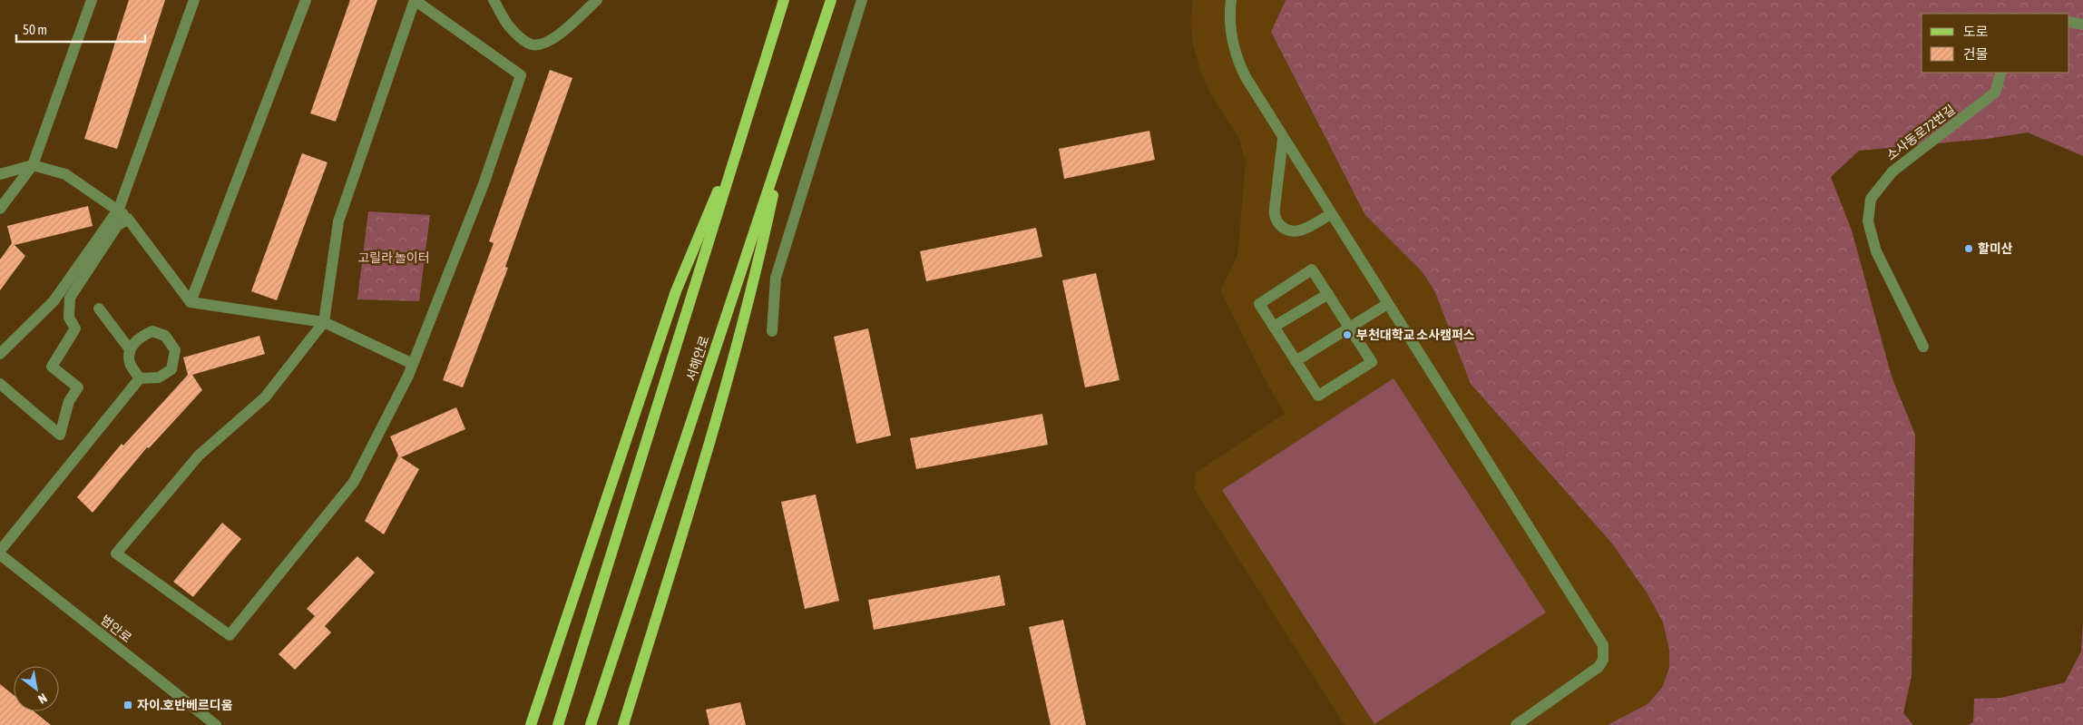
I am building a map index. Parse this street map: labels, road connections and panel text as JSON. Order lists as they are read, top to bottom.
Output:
{
  "streets": {
    "main road": ["서해안로"],
    "street": ["소사동로72번길", "범안로"]
  },
  "parks": ["고릴라 놀이터"],
  "places": {
    "other": ["할미산", "부천대학교 소사캠퍼스"],
    "transit": ["자이.호반베르디움"]
  },
  "legend": ["도로", "건물"],
  "scale_bar": "50 m",
  "north": "bottom right"
}
